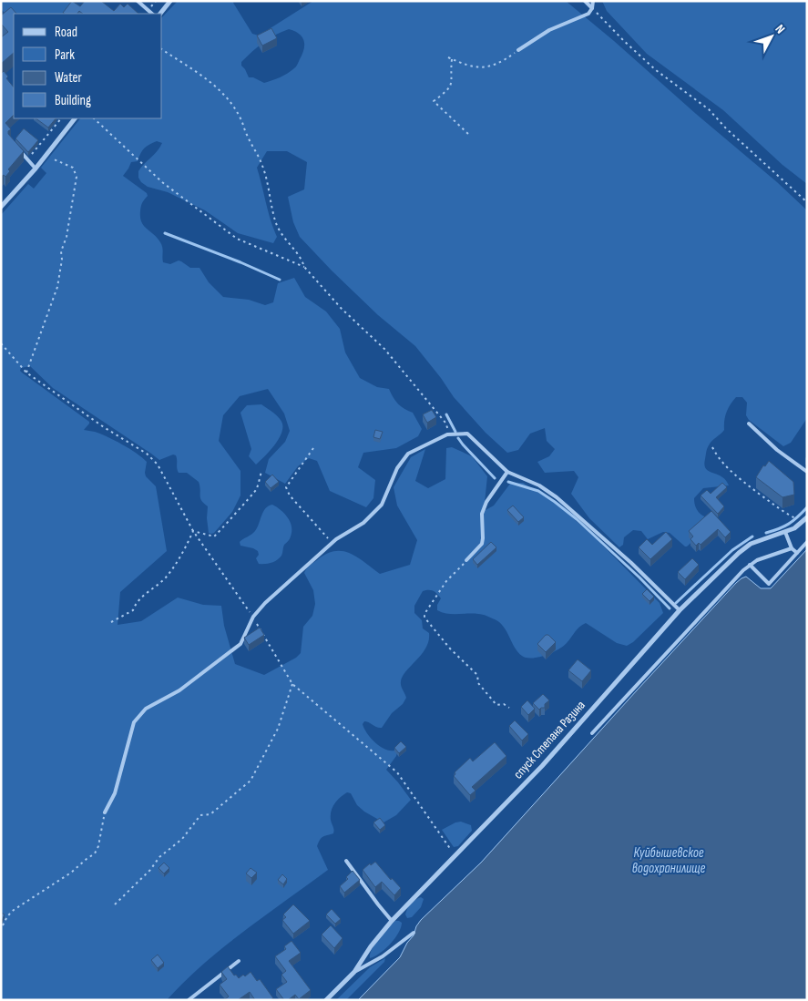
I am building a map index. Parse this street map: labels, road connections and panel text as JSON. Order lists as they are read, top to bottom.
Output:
{
  "streets": {
    "street": ["спуск Степана Разина"]
  },
  "water": ["Куйбышевское водохранилище"],
  "legend": [
    "Road",
    "Park",
    "Water",
    "Building"
  ],
  "north": "top right"
}
